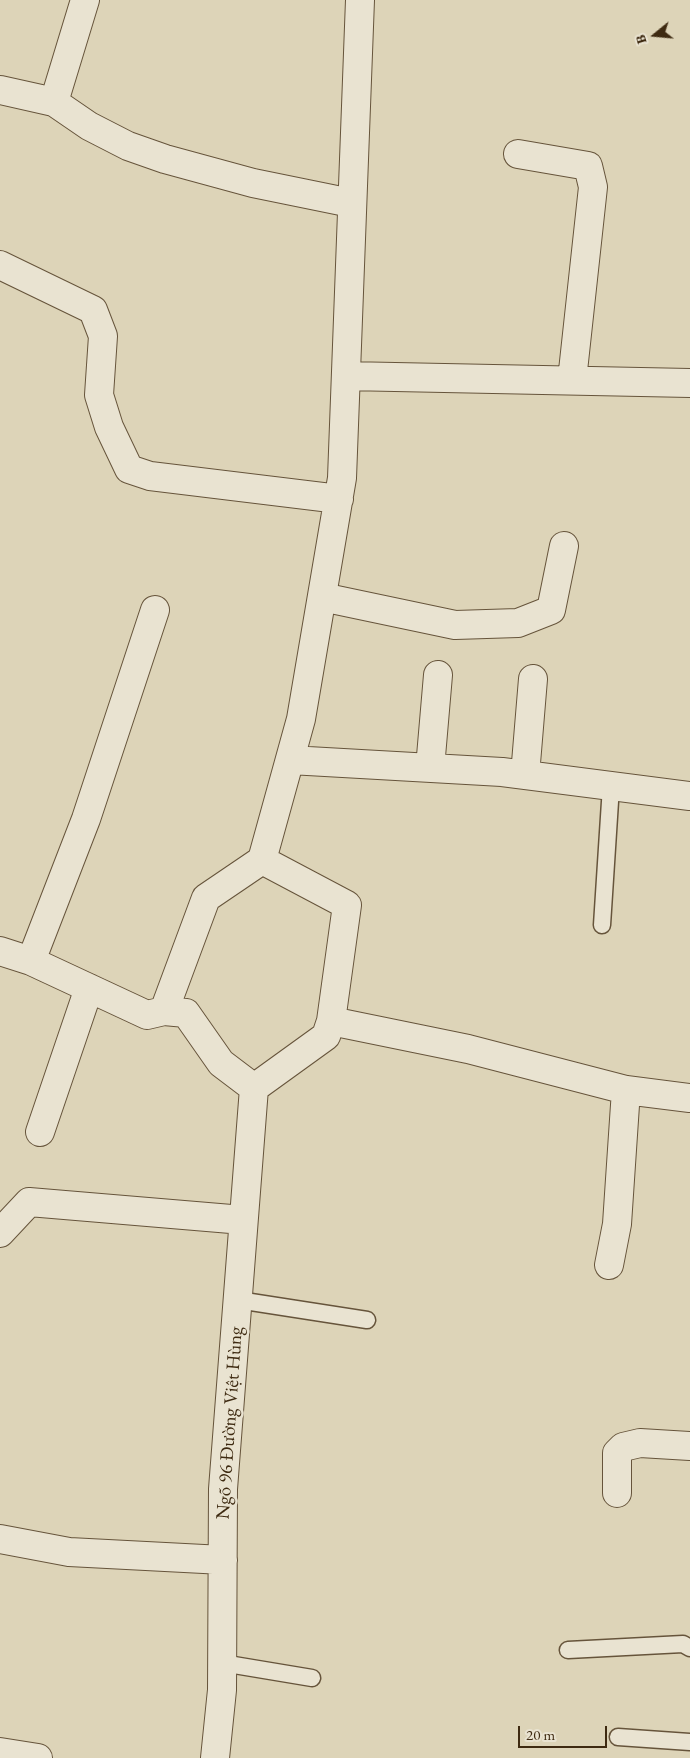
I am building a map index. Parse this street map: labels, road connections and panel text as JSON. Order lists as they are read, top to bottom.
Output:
{
  "streets": {
    "street": ["Ngõ 96 Đường Việt Hùng"]
  },
  "scale_bar": "20 m",
  "north": "left"
}
